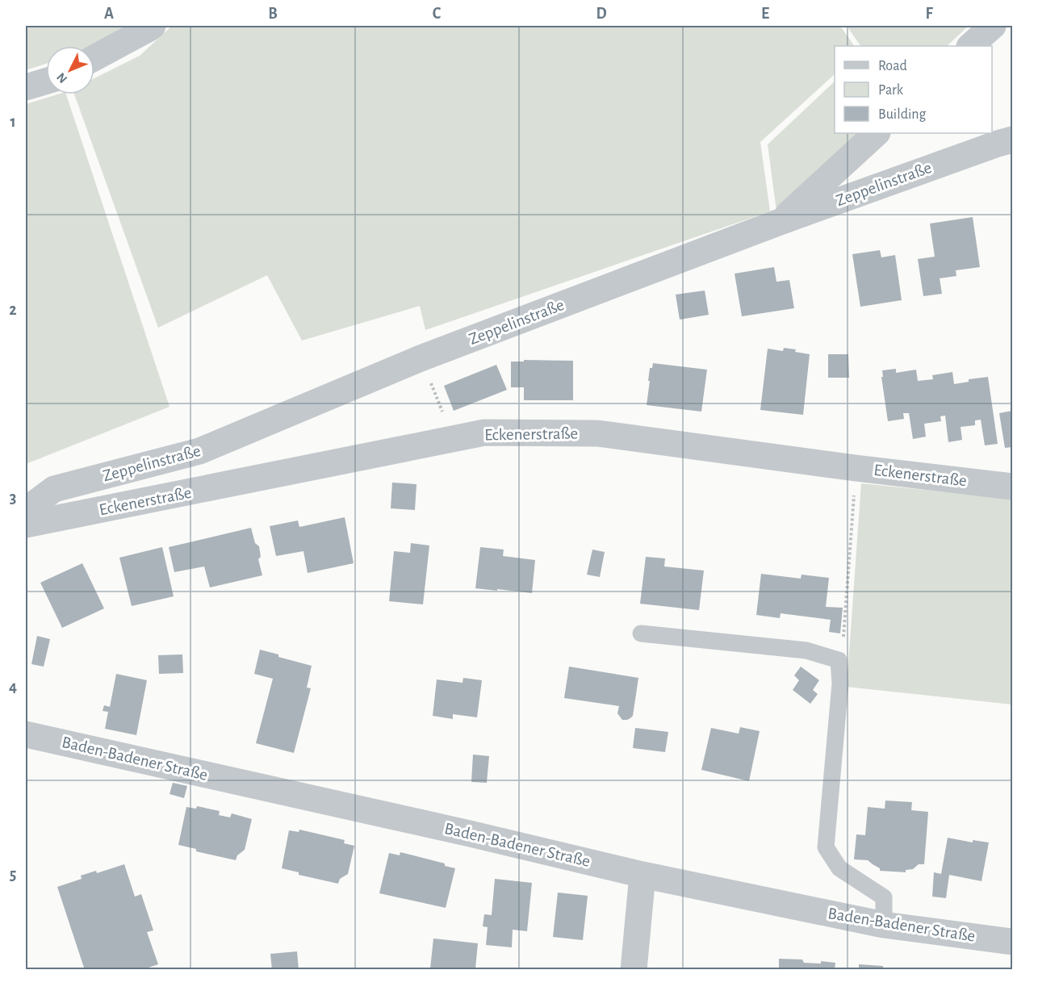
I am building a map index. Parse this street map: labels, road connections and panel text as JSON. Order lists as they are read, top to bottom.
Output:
{
  "streets": {
    "street": ["Zeppelinstraße", "Eckenerstraße", "Baden-Badener Straße"]
  },
  "legend": ["Road", "Park", "Building"],
  "north": "bottom left",
  "grid": {
    "columns": [
      "A",
      "B",
      "C",
      "D",
      "E",
      "F"
    ],
    "rows": [
      "1",
      "2",
      "3",
      "4",
      "5"
    ]
  }
}
